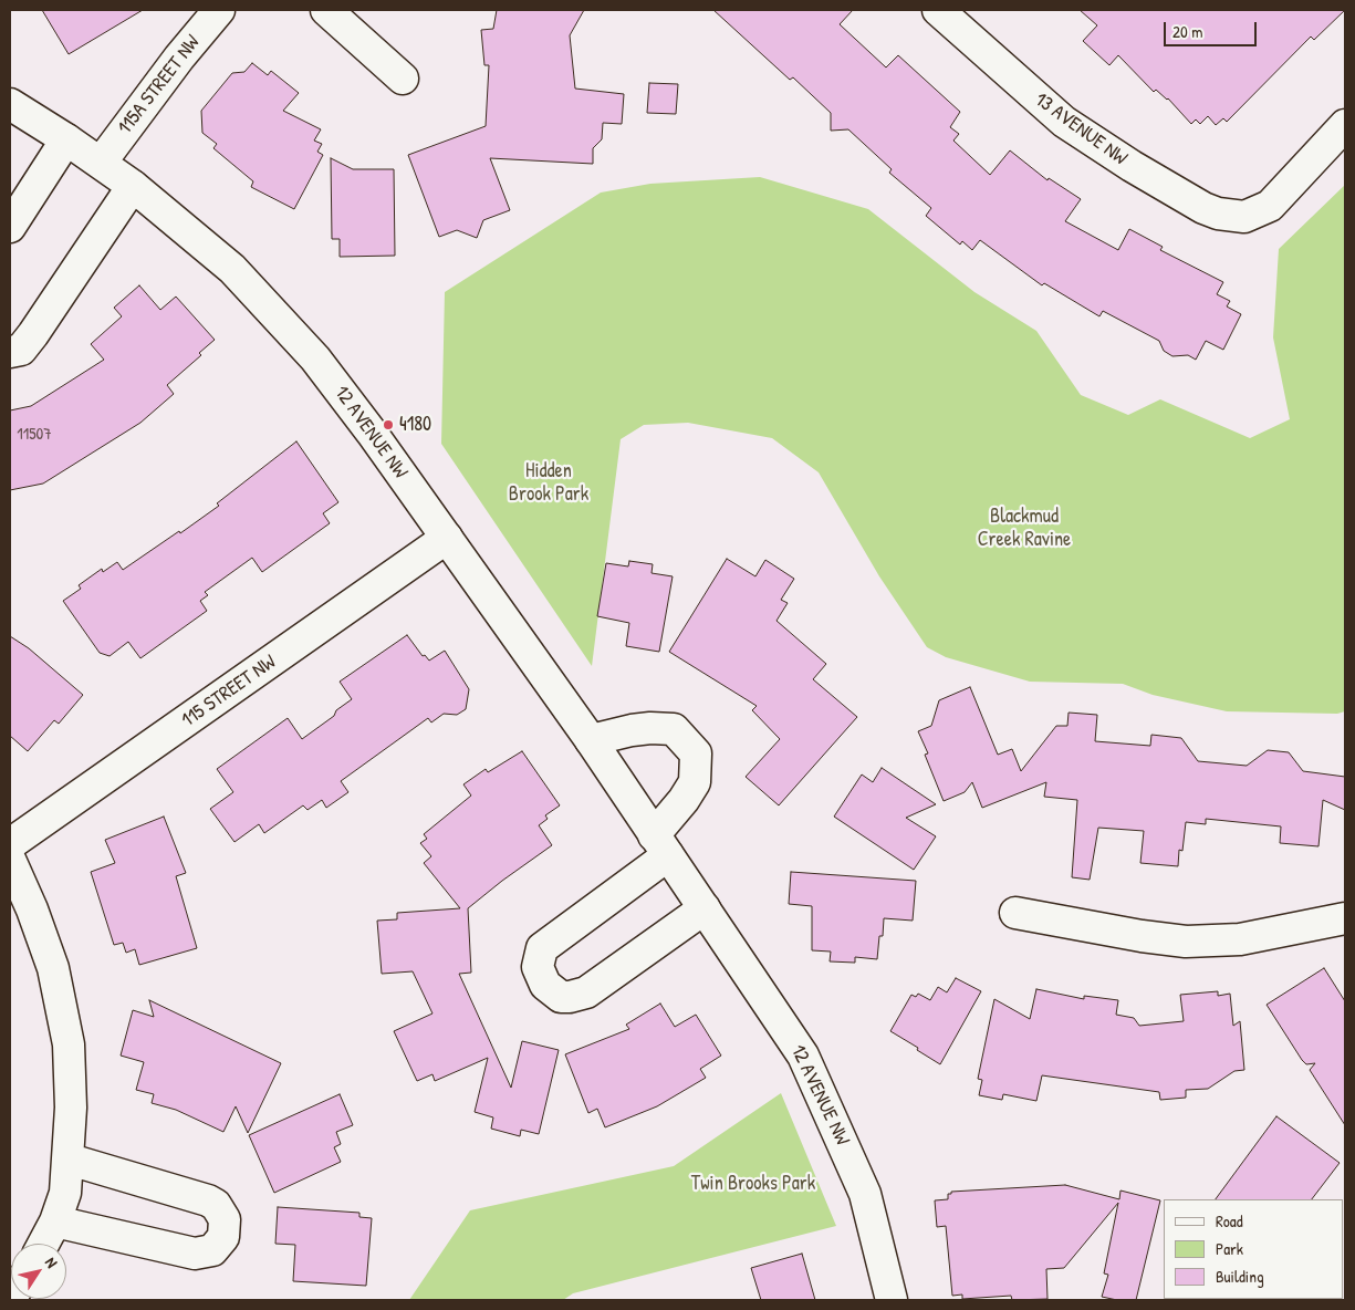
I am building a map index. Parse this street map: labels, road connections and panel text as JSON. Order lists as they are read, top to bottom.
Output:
{
  "streets": {
    "street": [
      "115A STREET NW",
      "13 AVENUE NW",
      "12 AVENUE NW",
      "115 STREET NW"
    ]
  },
  "crossings": [
    ["115A STREET NW", "12 AVENUE NW"],
    ["12 AVENUE NW", "115 STREET NW"]
  ],
  "parks": ["Hidden Brook Park", "Blackmud Creek Ravine", "Twin Brooks Park"],
  "places": ["4180"],
  "house_numbers": ["11507"],
  "legend": ["Road", "Park", "Building"],
  "scale_bar": "20 m",
  "north": "top right"
}
